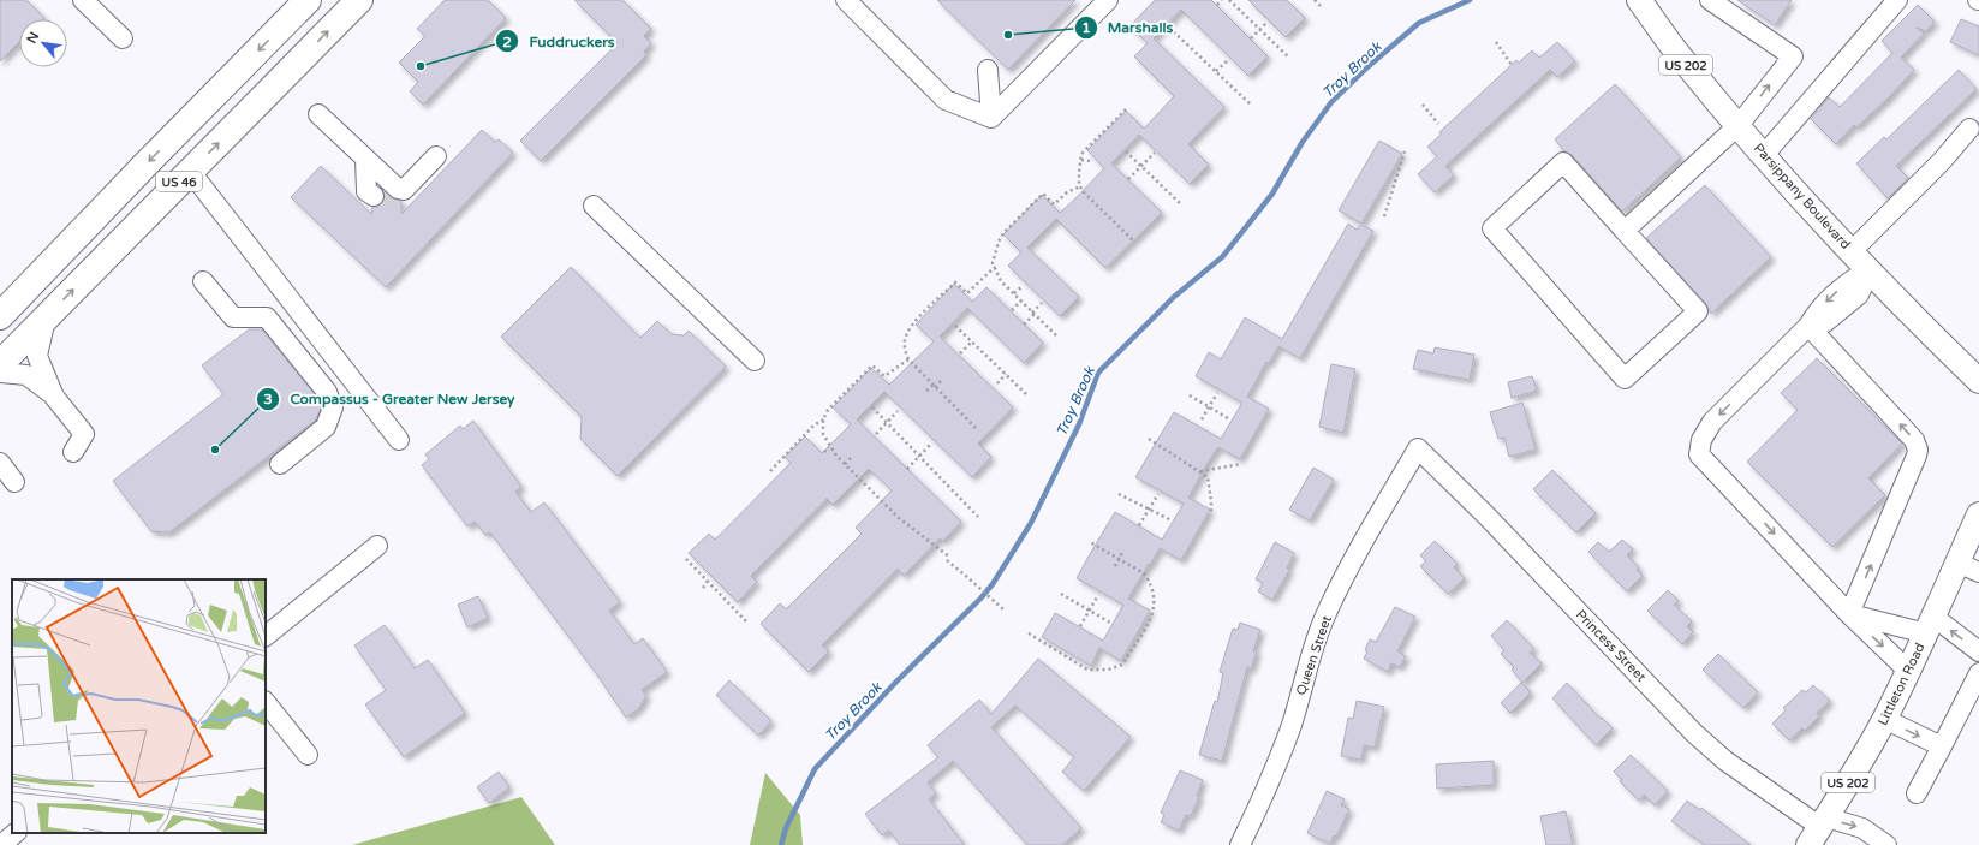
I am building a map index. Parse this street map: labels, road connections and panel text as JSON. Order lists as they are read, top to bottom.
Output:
{
  "streets": {
    "highway": ["US 46"],
    "main road": ["US 202", "Parsippany Boulevard", "Littleton Road"],
    "street": ["Princess Street", "Queen Street"]
  },
  "crossings": [
    ["Princess Street", "Queen Street"],
    ["Princess Street", "Littleton Road"]
  ],
  "water": ["Troy Brook"],
  "places": ["Marshalls", "Fuddruckers", "Compassus - Greater New Jersey"],
  "north": "top left"
}
